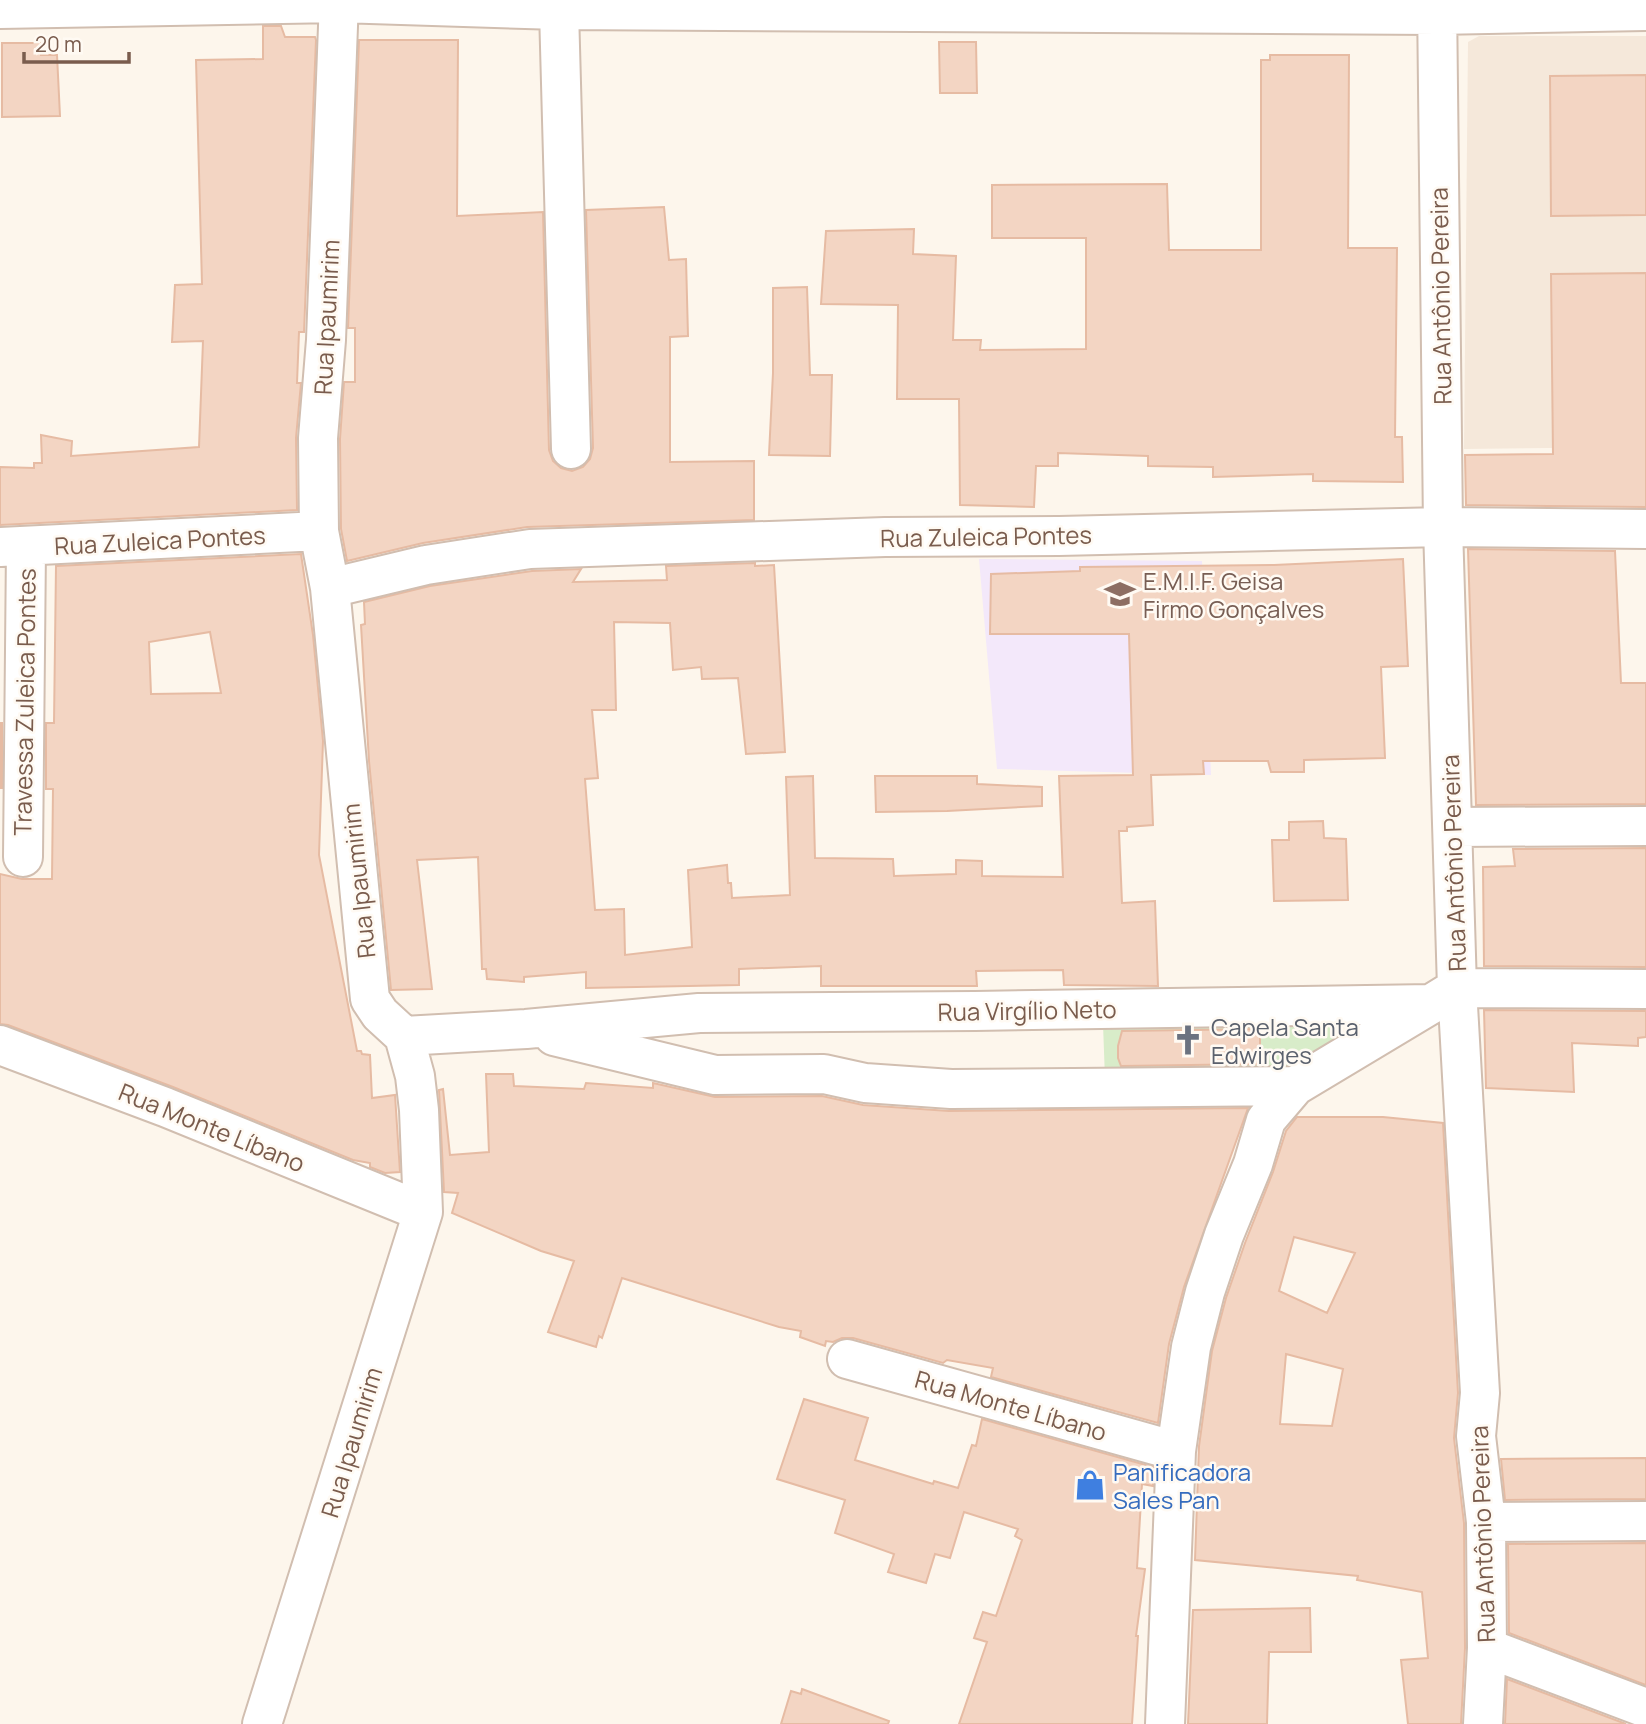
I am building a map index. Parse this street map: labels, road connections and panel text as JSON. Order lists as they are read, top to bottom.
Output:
{
  "streets": {
    "street": [
      "Rua Antônio Pereira",
      "Rua Ipaumirim",
      "Rua Zuleica Pontes",
      "Travessa Zuleica Pontes",
      "Rua Virgílio Neto",
      "Rua Monte Líbano"
    ]
  },
  "crossings": [
    ["Rua Antônio Pereira", "Rua Zuleica Pontes"],
    ["Rua Antônio Pereira", "Rua Virgílio Neto"],
    ["Rua Ipaumirim", "Rua Zuleica Pontes"],
    ["Rua Ipaumirim", "Rua Virgílio Neto"],
    ["Rua Ipaumirim", "Rua Monte Líbano"],
    ["Rua Zuleica Pontes", "Travessa Zuleica Pontes"]
  ],
  "places": {
    "school or university": ["E.M.I.F. Geisa Firmo Gonçalves"],
    "church": ["Capela Santa Edwirges"],
    "shop": ["Panificadora Sales Pan"]
  },
  "scale_bar": "20 m"
}
